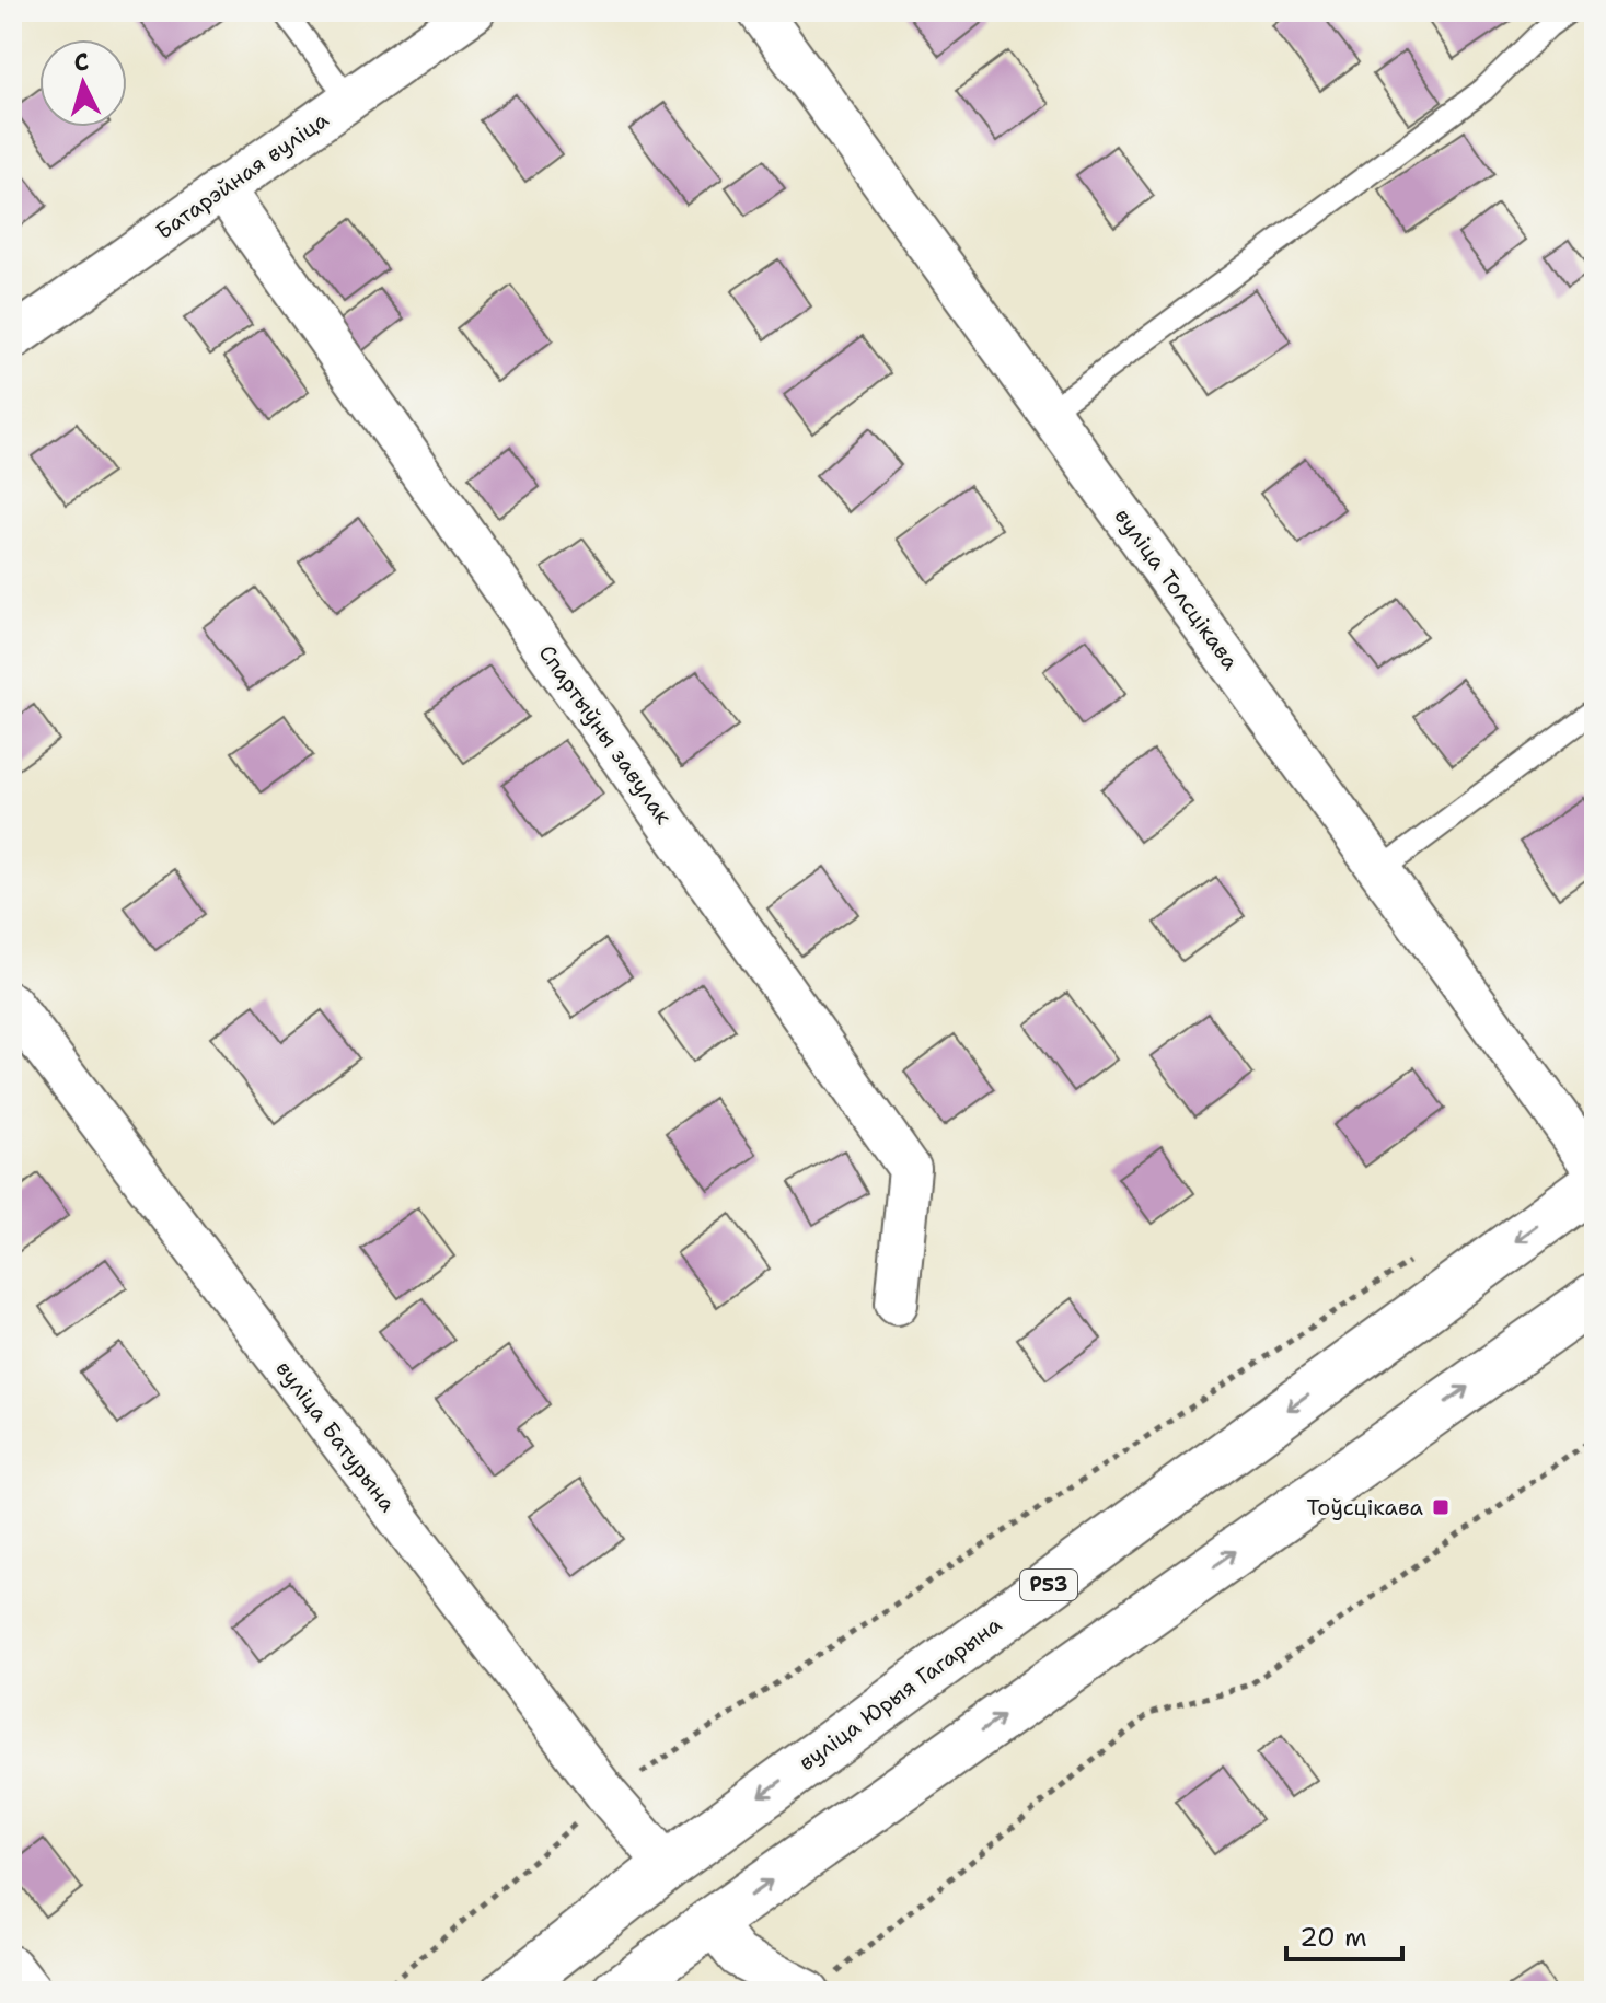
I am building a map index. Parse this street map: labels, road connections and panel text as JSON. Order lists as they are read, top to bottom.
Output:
{
  "streets": {
    "main road": ["Р53", "вуліца Юрыя Гагарына"],
    "street": [
      "Батарэйная вуліца",
      "вуліца Толсцікава",
      "Спартыўны завулак",
      "вуліца Батурына"
    ]
  },
  "crossings": [
    ["Батарэйная вуліца", "Спартыўны завулак"],
    ["вуліца Батурына", "вуліца Юрыя Гагарына"]
  ],
  "places": {
    "transit": ["Тоўсцікава"]
  },
  "scale_bar": "20 m",
  "north": "top"
}
